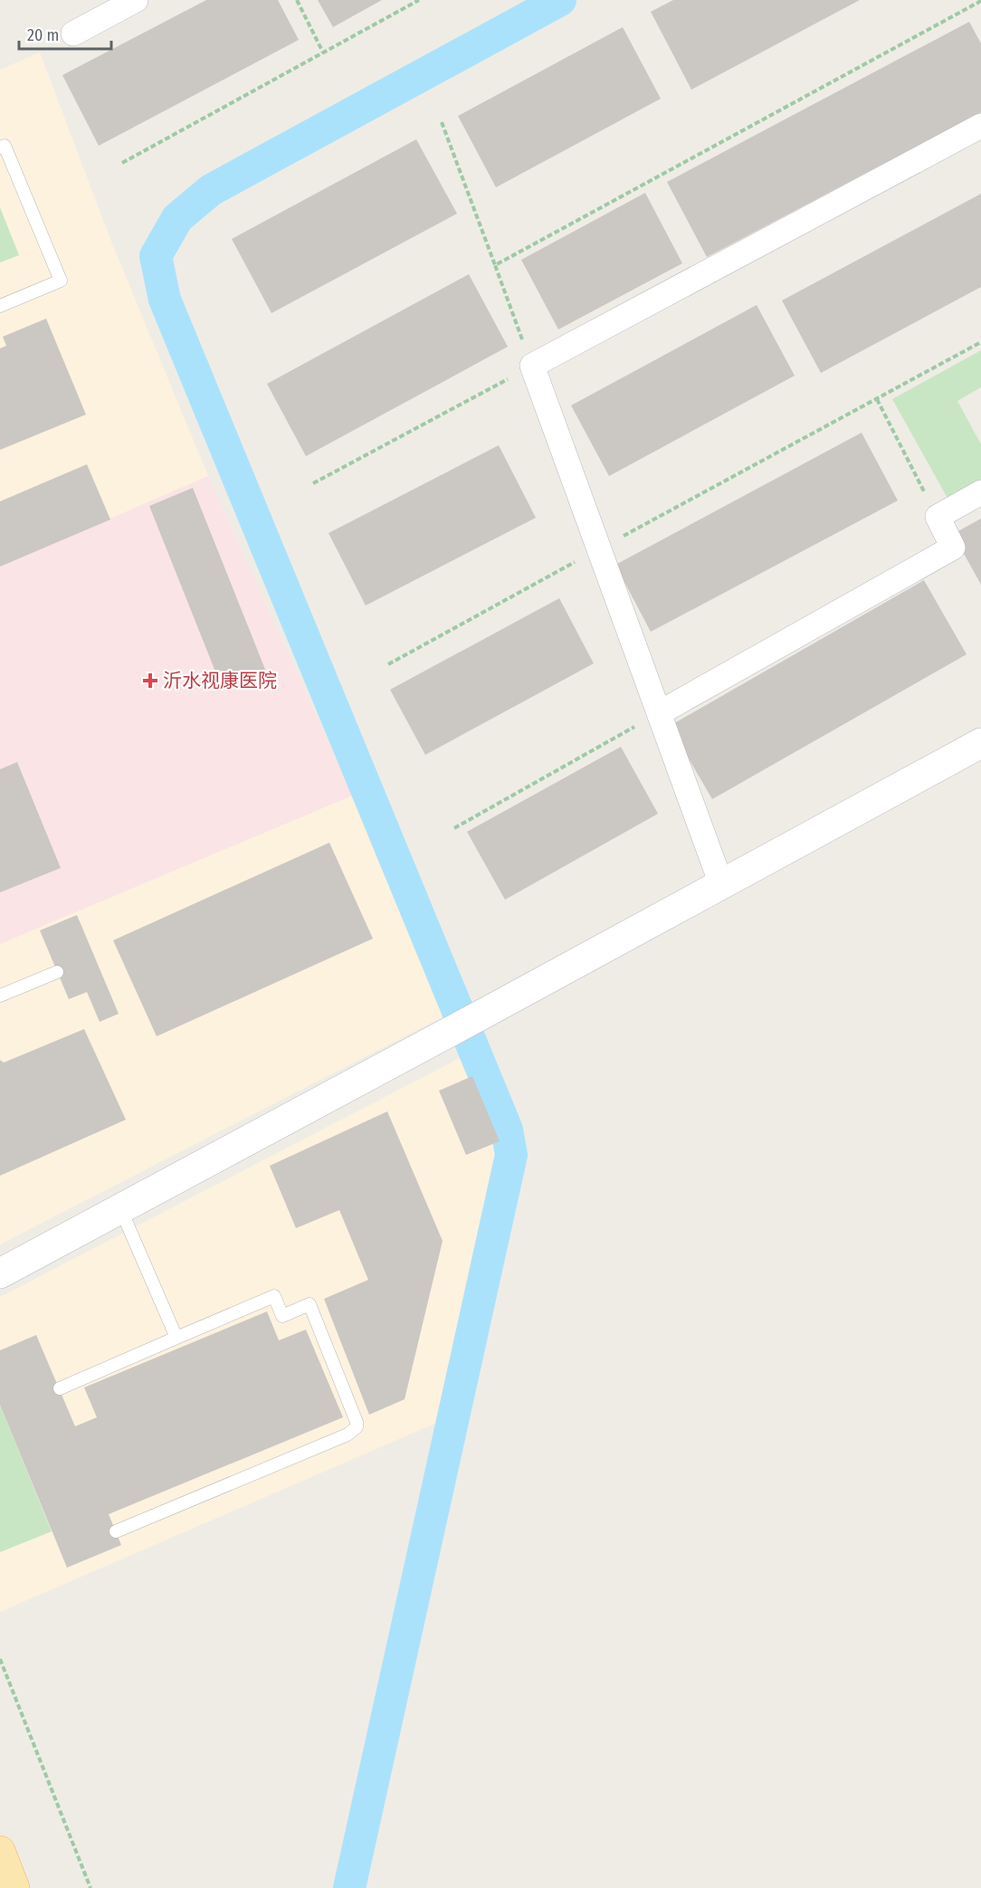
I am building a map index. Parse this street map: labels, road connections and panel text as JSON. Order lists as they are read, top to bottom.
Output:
{
  "places": {
    "health": ["沂水视康医院"]
  },
  "scale_bar": "20 m"
}
